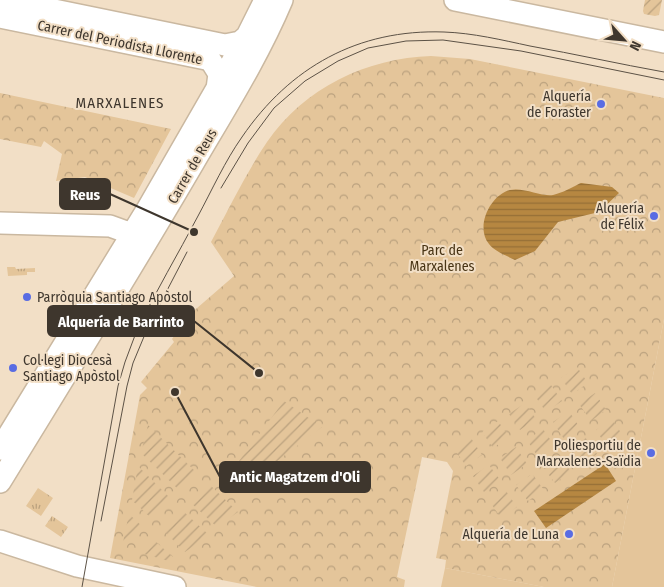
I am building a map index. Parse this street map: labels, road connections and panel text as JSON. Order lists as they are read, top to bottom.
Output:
{
  "streets": {
    "street": ["Carrer del Periodista Llorente", "Carrer de Reus"]
  },
  "crossings": [
    ["Carrer del Periodista Llorente", "Carrer de Reus"]
  ],
  "districts": ["MARXALENES"],
  "parks": ["Parc de Marxalenes"],
  "places": [
    "Alquería de Foraster",
    "Alquería de Félix",
    "Reus",
    "Parròquia Santiago Apòstol",
    "Col·legi Diocesà Santiago Apòstol",
    "Alquería de Barrinto",
    "Antic Magatzem d'Oli",
    "Poliesportiu de Marxalenes-Saïdia",
    "Alquería de Luna"
  ],
  "north": "bottom right"
}
